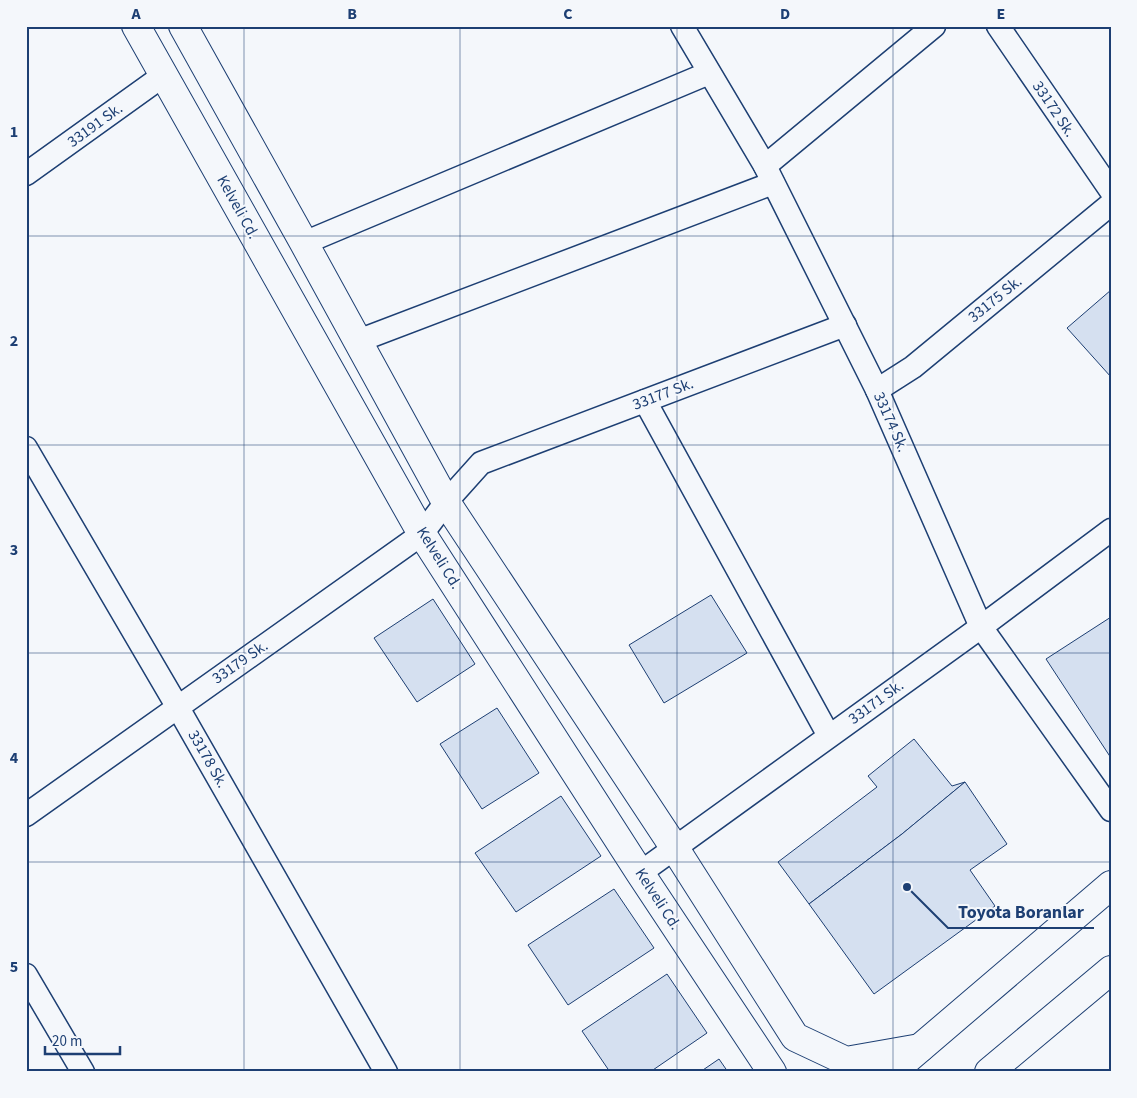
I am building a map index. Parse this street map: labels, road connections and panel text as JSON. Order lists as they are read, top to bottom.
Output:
{
  "streets": {
    "main road": ["Kelveli Cd."],
    "street": [
      "33172 Sk.",
      "33191 Sk.",
      "33175 Sk.",
      "33177 Sk.",
      "33174 Sk.",
      "33179 Sk.",
      "33171 Sk.",
      "33178 Sk."
    ]
  },
  "crossings": [
    ["33191 Sk.", "Kelveli Cd."],
    ["Kelveli Cd.", "33179 Sk."],
    ["Kelveli Cd.", "33171 Sk."],
    ["33175 Sk.", "33174 Sk."],
    ["33177 Sk.", "33174 Sk."],
    ["33177 Sk.", "33179 Sk."],
    ["33174 Sk.", "33171 Sk."],
    ["33179 Sk.", "33178 Sk."]
  ],
  "places": ["Toyota Boranlar"],
  "scale_bar": "20 m",
  "grid": {
    "columns": [
      "A",
      "B",
      "C",
      "D",
      "E"
    ],
    "rows": [
      "1",
      "2",
      "3",
      "4",
      "5"
    ]
  }
}
